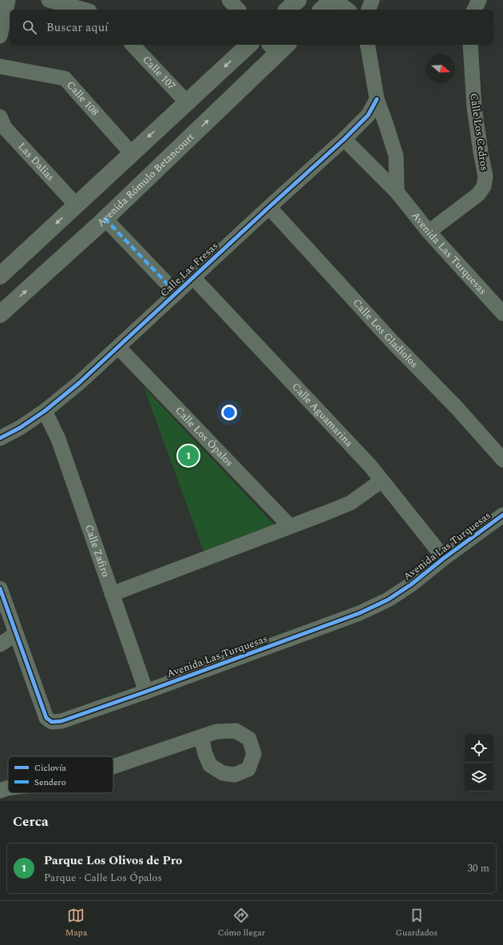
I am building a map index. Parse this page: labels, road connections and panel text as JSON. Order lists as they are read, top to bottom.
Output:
{
  "streets": {
    "street": [
      "Calle 107",
      "Calle 108",
      "Calle Los Cedros",
      "Las Dalias",
      "Avenida Rómulo Betancourt",
      "Avenida Las Turquesas",
      "Calle Las Fresas",
      "Calle Los Gladiolos",
      "Calle Aguamarina",
      "Calle Los Ópalos",
      "Calle Zafiro"
    ]
  },
  "crossings": [
    ["Calle Los Cedros", "Avenida Las Turquesas"],
    ["Avenida Las Turquesas", "Calle Las Fresas"],
    ["Avenida Las Turquesas", "Calle Aguamarina"],
    ["Avenida Las Turquesas", "Calle Zafiro"],
    ["Calle Las Fresas", "Calle Los Gladiolos"],
    ["Calle Las Fresas", "Calle Aguamarina"],
    ["Calle Las Fresas", "Calle Los Ópalos"],
    ["Calle Las Fresas", "Calle Zafiro"]
  ],
  "legend": ["Ciclovía", "Sendero"],
  "north": "right",
  "page": {
    "search": "Buscar aquí",
    "pins": "1",
    "heading": "Cerca",
    "list": [
      {
        "mark": "1",
        "name": "Parque Los Olivos de Pro",
        "note": "Parque · Calle Los Ópalos",
        "value": "30 m"
      }
    ],
    "nav": ["Mapa", "Cómo llegar", "Guardados"]
  }
}
